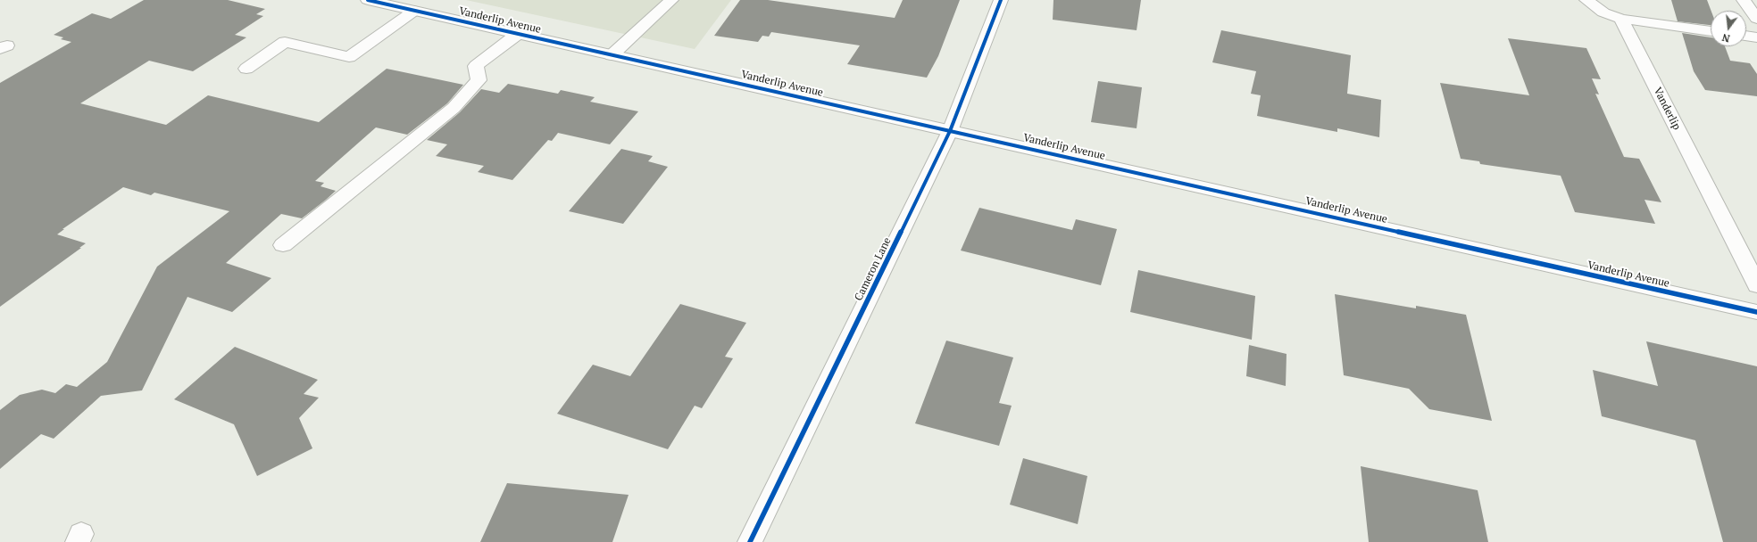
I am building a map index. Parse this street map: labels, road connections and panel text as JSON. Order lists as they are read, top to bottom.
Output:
{
  "streets": {
    "street": ["Vanderlip Avenue", "Vanderlip", "Cameron Lane"]
  },
  "crossings": [
    ["Vanderlip Avenue", "Cameron Lane"]
  ],
  "north": "bottom"
}
